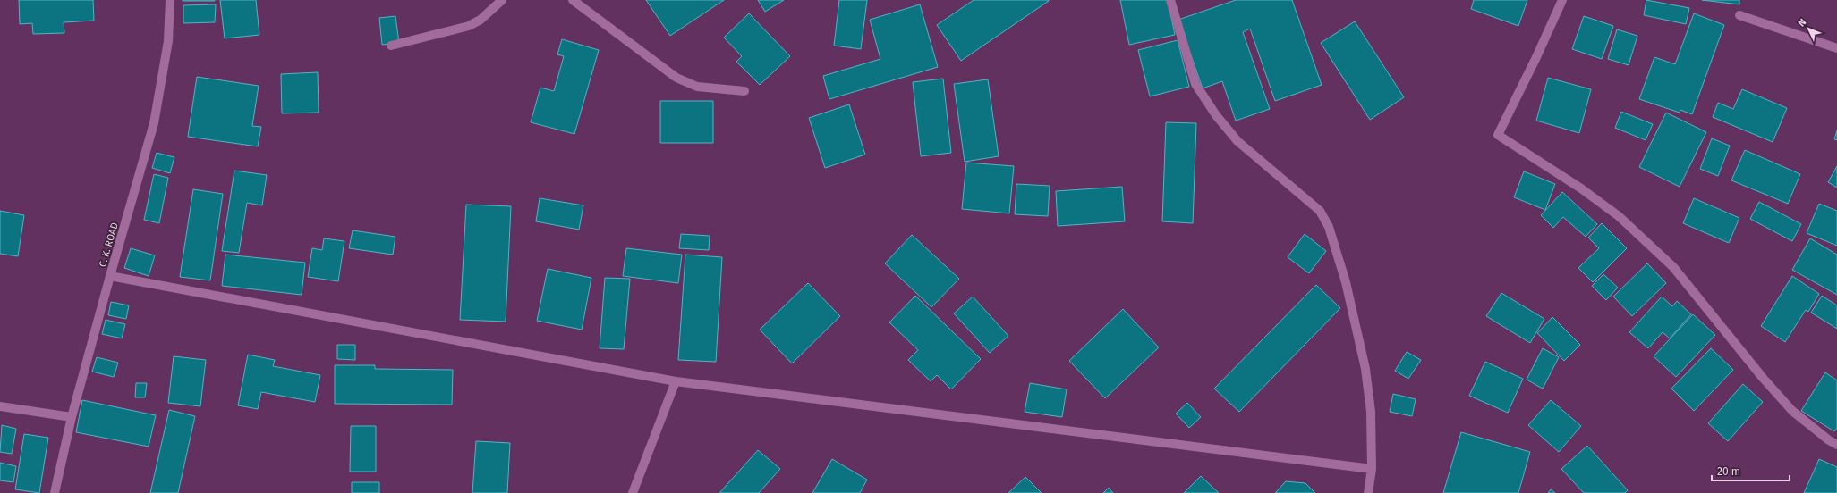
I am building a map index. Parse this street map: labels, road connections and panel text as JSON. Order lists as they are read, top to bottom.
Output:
{
  "streets": {
    "street": ["C. K. ROAD"]
  },
  "scale_bar": "20 m",
  "north": "top left"
}
